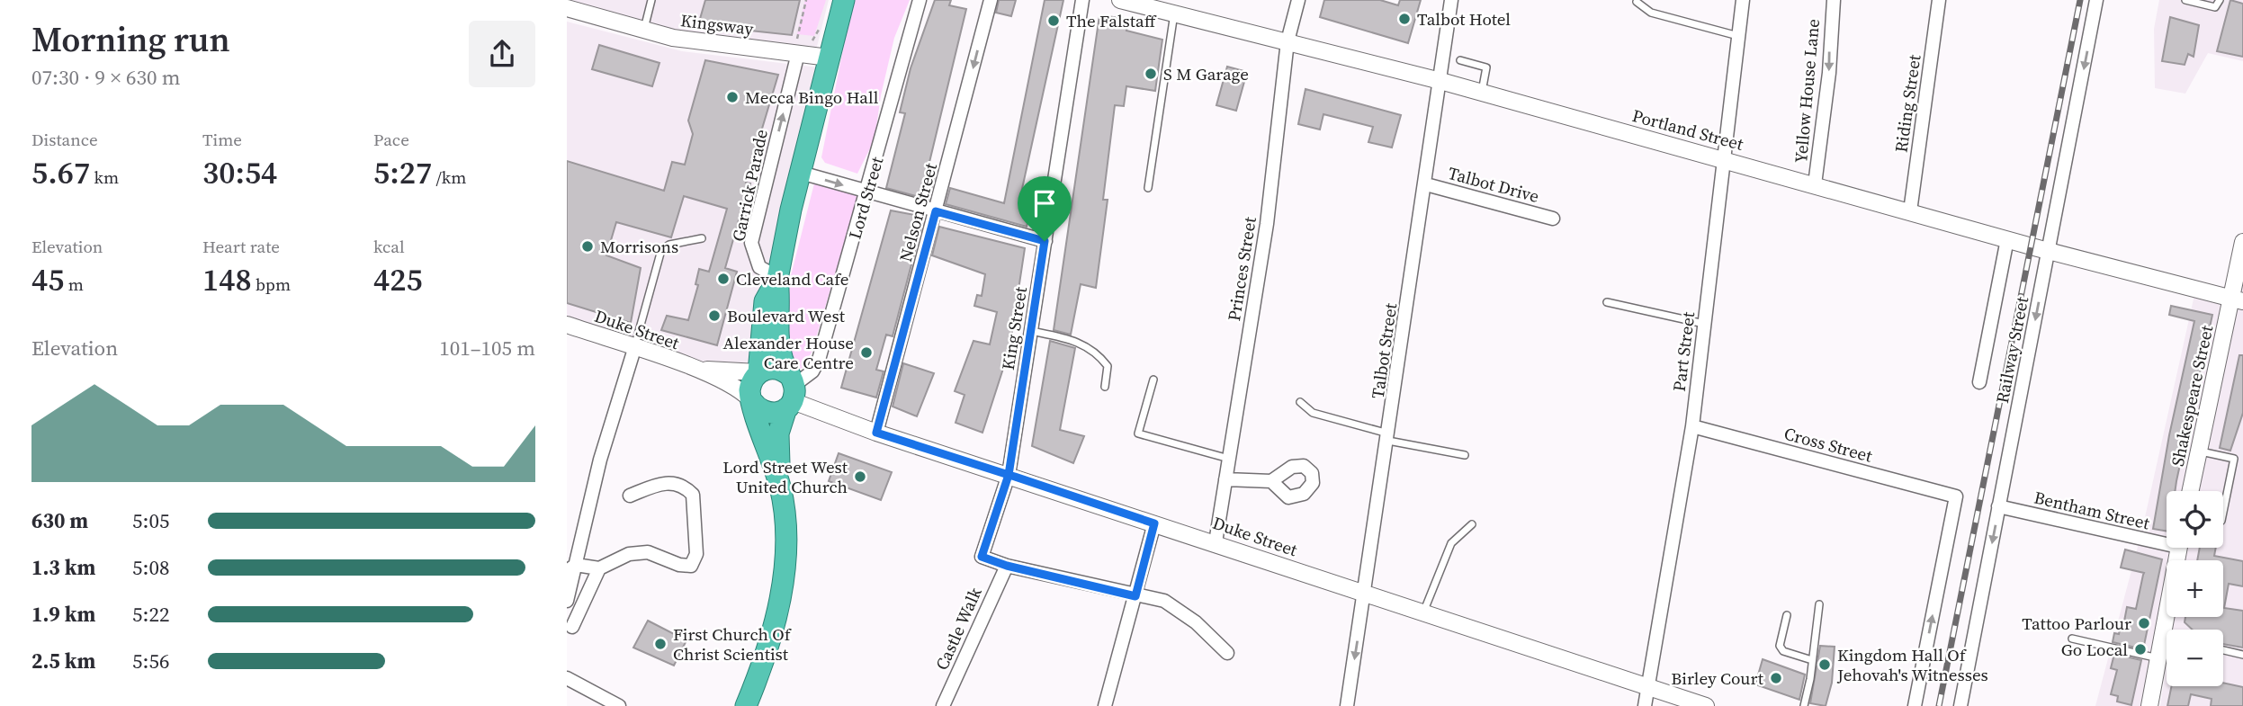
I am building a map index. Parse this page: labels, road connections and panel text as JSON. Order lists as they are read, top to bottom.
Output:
{
  "streets": {
    "street": [
      "Kingsway",
      "Yellow House Lane",
      "Riding Street",
      "Portland Street",
      "Talbot Drive",
      "Garrick Parade",
      "Lord Street",
      "Nelson Street",
      "Princes Street",
      "King Street",
      "Duke Street",
      "Railway Street",
      "Talbot Street",
      "Part Street",
      "Shakespeare Street",
      "Cross Street",
      "Bentham Street",
      "Castle Walk"
    ]
  },
  "crossings": [
    ["Kingsway", "Garrick Parade"],
    ["Yellow House Lane", "Portland Street"],
    ["Riding Street", "Portland Street"],
    ["Portland Street", "Princes Street"],
    ["Portland Street", "Railway Street"],
    ["Portland Street", "Talbot Street"],
    ["Portland Street", "Part Street"],
    ["Portland Street", "Shakespeare Street"],
    ["Talbot Drive", "Talbot Street"],
    ["Lord Street", "Duke Street"],
    ["Nelson Street", "Duke Street"],
    ["Princes Street", "Duke Street"],
    ["King Street", "Duke Street"],
    ["King Street", "Castle Walk"],
    ["Duke Street", "Talbot Street"],
    ["Duke Street", "Part Street"],
    ["Railway Street", "Bentham Street"],
    ["Part Street", "Cross Street"]
  ],
  "one_way": [
    "Yellow House Lane",
    "Garrick Parade",
    "Nelson Street",
    "Railway Street"
  ],
  "places": [
    "Talbot Hotel",
    "The Falstaff",
    "S M Garage",
    "Mecca Bingo Hall",
    "Morrisons",
    "Cleveland Cafe",
    "Boulevard West",
    "Alexander House Care Centre",
    "Lord Street West United Church",
    "Tattoo Parlour",
    "First Church Of Christ Scientist",
    "Go Local",
    "Kingdom Hall Of Jehovah's Witnesses",
    "Birley Court"
  ],
  "page": {
    "heading": ["Morning run", "07:30 · 9 × 630 m"],
    "stats": [
      ["Distance", "5.67 km"],
      ["Time", "30:54"],
      ["Pace", "5:27 /km"],
      ["Elevation", "45 m"],
      ["Heart rate", "148 bpm"],
      ["kcal", "425"]
    ],
    "chart": ["Elevation", "101–105 m"],
    "map_buttons": ["+", "−"],
    "list": [
      {
        "name": "630 m",
        "note": "5:05"
      },
      {
        "name": "1.3 km",
        "note": "5:08"
      },
      {
        "name": "1.9 km",
        "note": "5:22"
      },
      {
        "name": "2.5 km",
        "note": "5:56"
      }
    ]
  }
}
